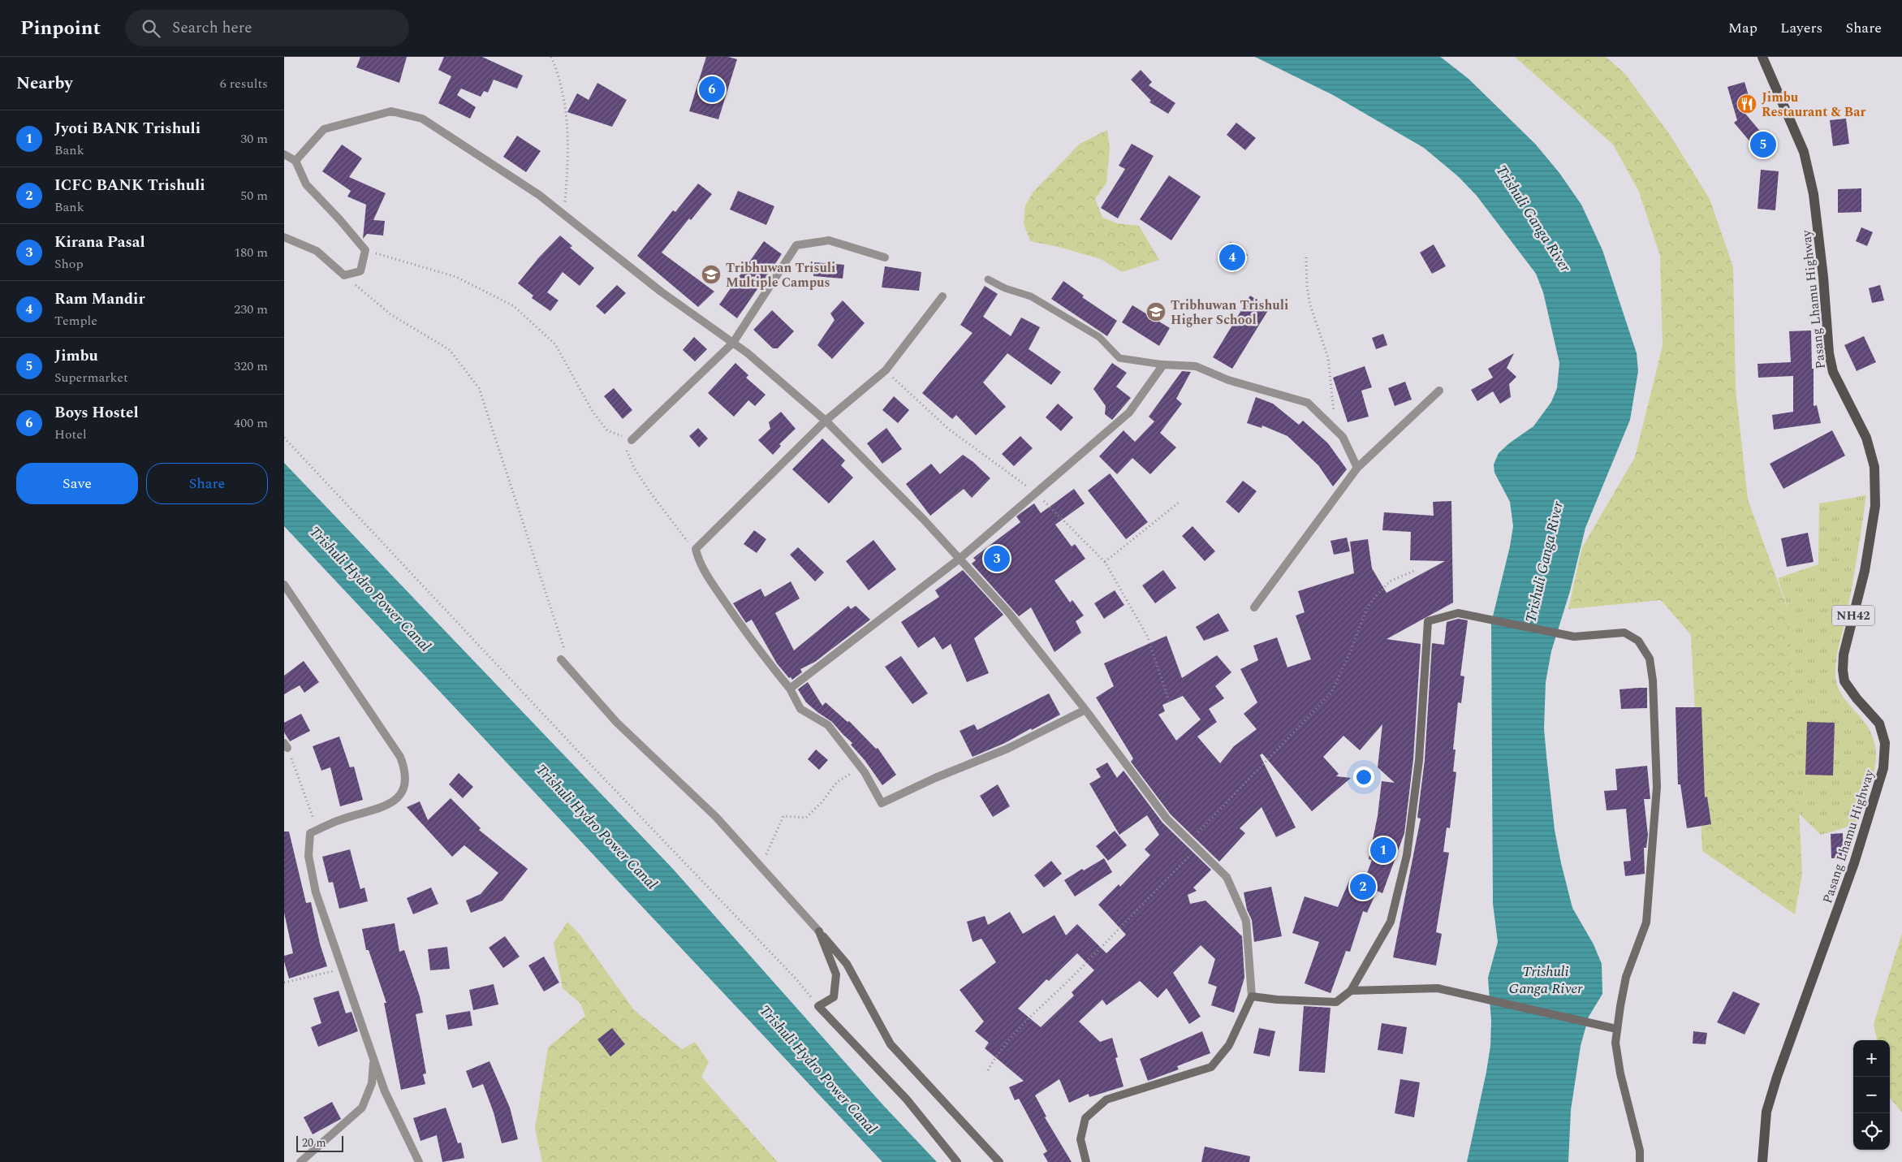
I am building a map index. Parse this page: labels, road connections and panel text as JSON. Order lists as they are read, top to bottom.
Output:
{
  "streets": {
    "main road": ["Pasang Lhamu Highway", "NH42"]
  },
  "water": ["Trishuli Ganga River", "Trishuli Hydro Power Canal"],
  "places": {
    "restaurant": ["Jimbu Restaurant & Bar"],
    "school or university": ["Tribhuwan Trisuli Multiple Campus", "Tribhuwan Trishuli Higher School"]
  },
  "scale_bar": "20 m",
  "page": {
    "header": "Pinpoint",
    "search": "Search here",
    "nav": ["Map", "Layers", "Share"],
    "heading": ["Nearby", "6 results"],
    "pins": [
      "6",
      "5",
      "4",
      "3",
      "1",
      "2"
    ],
    "list": [
      {
        "mark": "1",
        "name": "Jyoti BANK Trishuli",
        "note": "Bank",
        "value": "30 m"
      },
      {
        "mark": "2",
        "name": "ICFC BANK Trishuli",
        "note": "Bank",
        "value": "50 m"
      },
      {
        "mark": "3",
        "name": "Kirana Pasal",
        "note": "Shop",
        "value": "180 m"
      },
      {
        "mark": "4",
        "name": "Ram Mandir",
        "note": "Temple",
        "value": "230 m"
      },
      {
        "mark": "5",
        "name": "Jimbu",
        "note": "Supermarket",
        "value": "320 m"
      },
      {
        "mark": "6",
        "name": "Boys Hostel",
        "note": "Hotel",
        "value": "400 m"
      }
    ],
    "buttons": ["Save", "Share"],
    "map_buttons": ["+", "−"],
    "scale": "20 m"
  }
}
